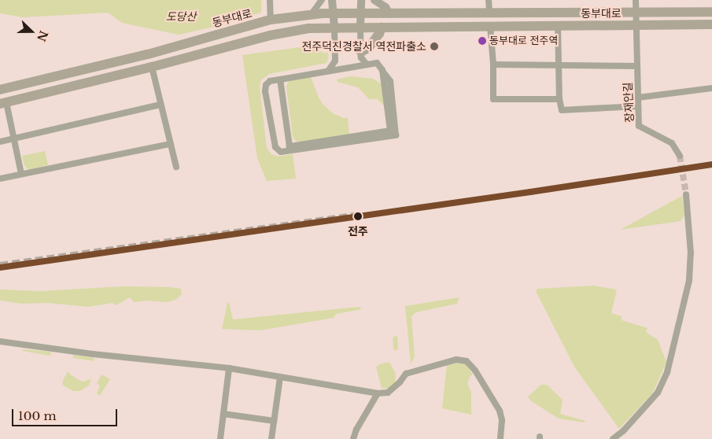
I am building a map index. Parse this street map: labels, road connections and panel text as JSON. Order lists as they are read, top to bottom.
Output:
{
  "streets": {
    "main road": ["동부대로"],
    "street": ["장재안길"]
  },
  "crossings": [
    ["동부대로", "장재안길"]
  ],
  "parks": ["도당산"],
  "places": ["동부대로 전주역", "전주덕진경찰서 역전파출소", "전주"],
  "scale_bar": "100 m",
  "north": "right"
}
